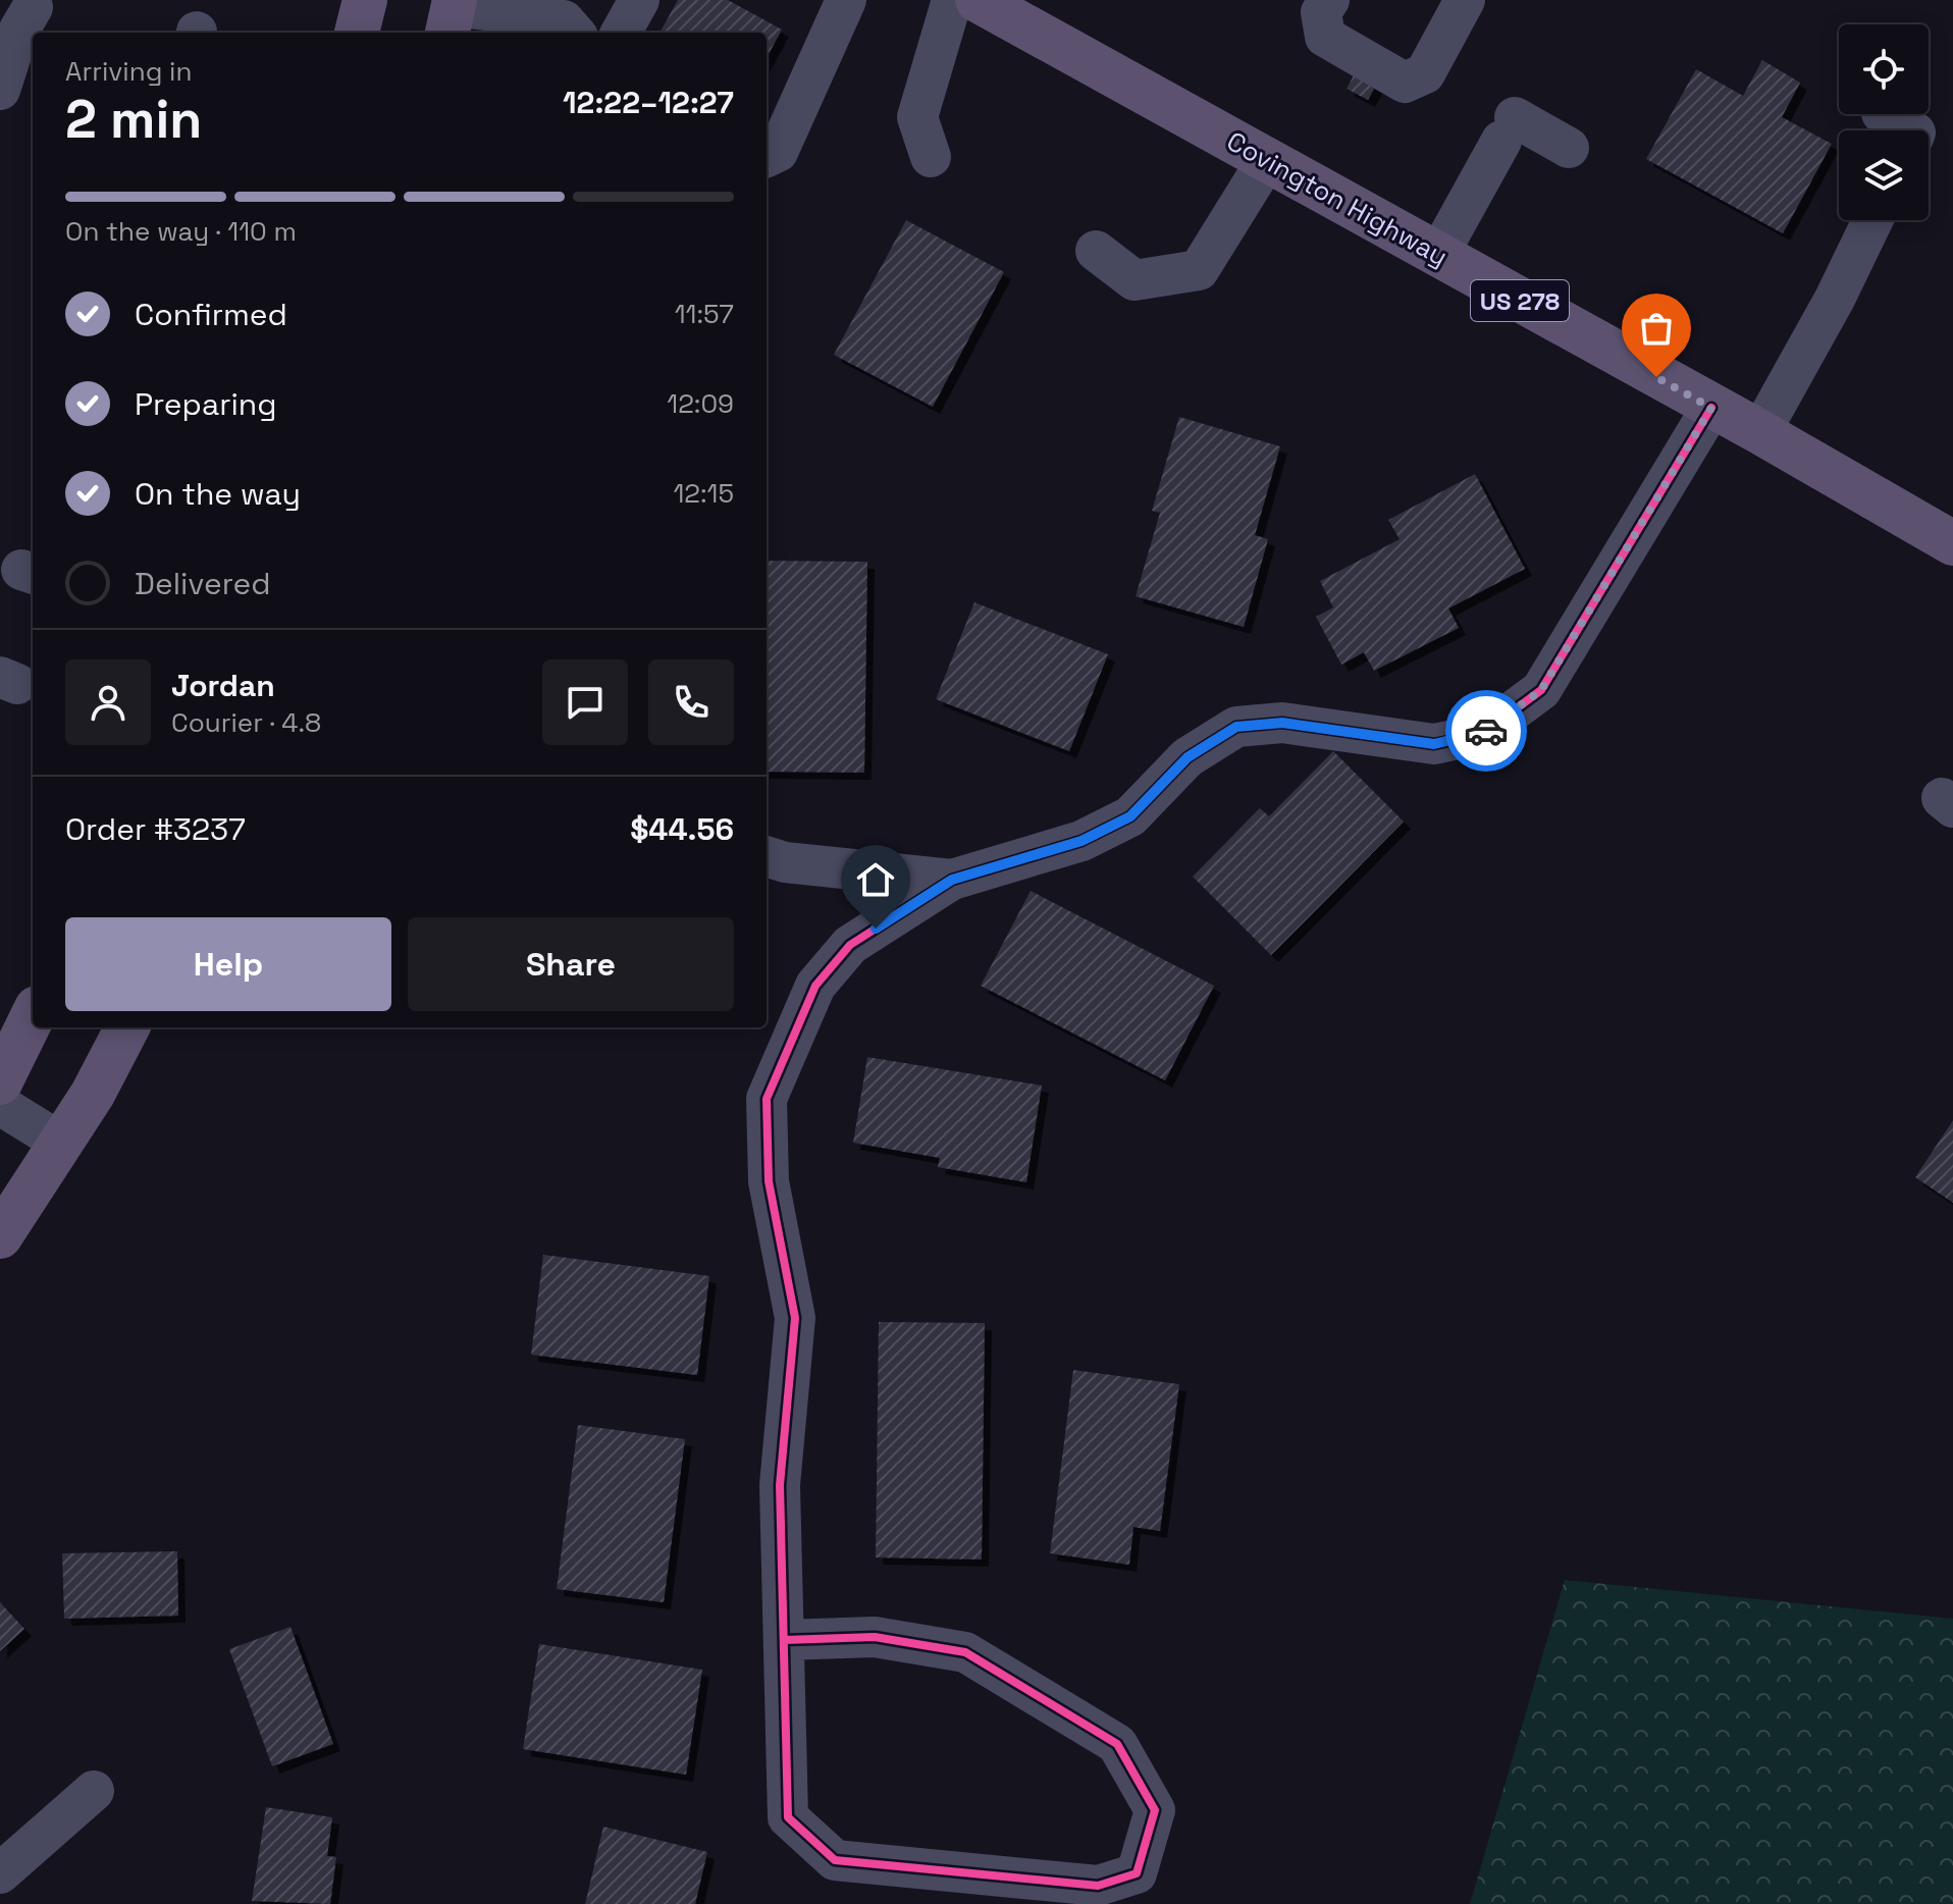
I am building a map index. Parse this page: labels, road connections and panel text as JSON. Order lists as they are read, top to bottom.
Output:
{
  "streets": {
    "main road": ["Covington Highway", "US 278"]
  },
  "page": {
    "heading": ["2 min", "Arriving in", "12:22–12:27"],
    "panel": [
      "Jordan",
      "Courier · 4.8",
      "Order #3237",
      "$44.56"
    ],
    "bar": "On the way · 110 m",
    "list": [
      ["Confirmed", "11:57"],
      ["Preparing", "12:09"],
      ["On the way", "12:15"],
      "Delivered"
    ],
    "buttons": ["Help", "Share"]
  }
}
